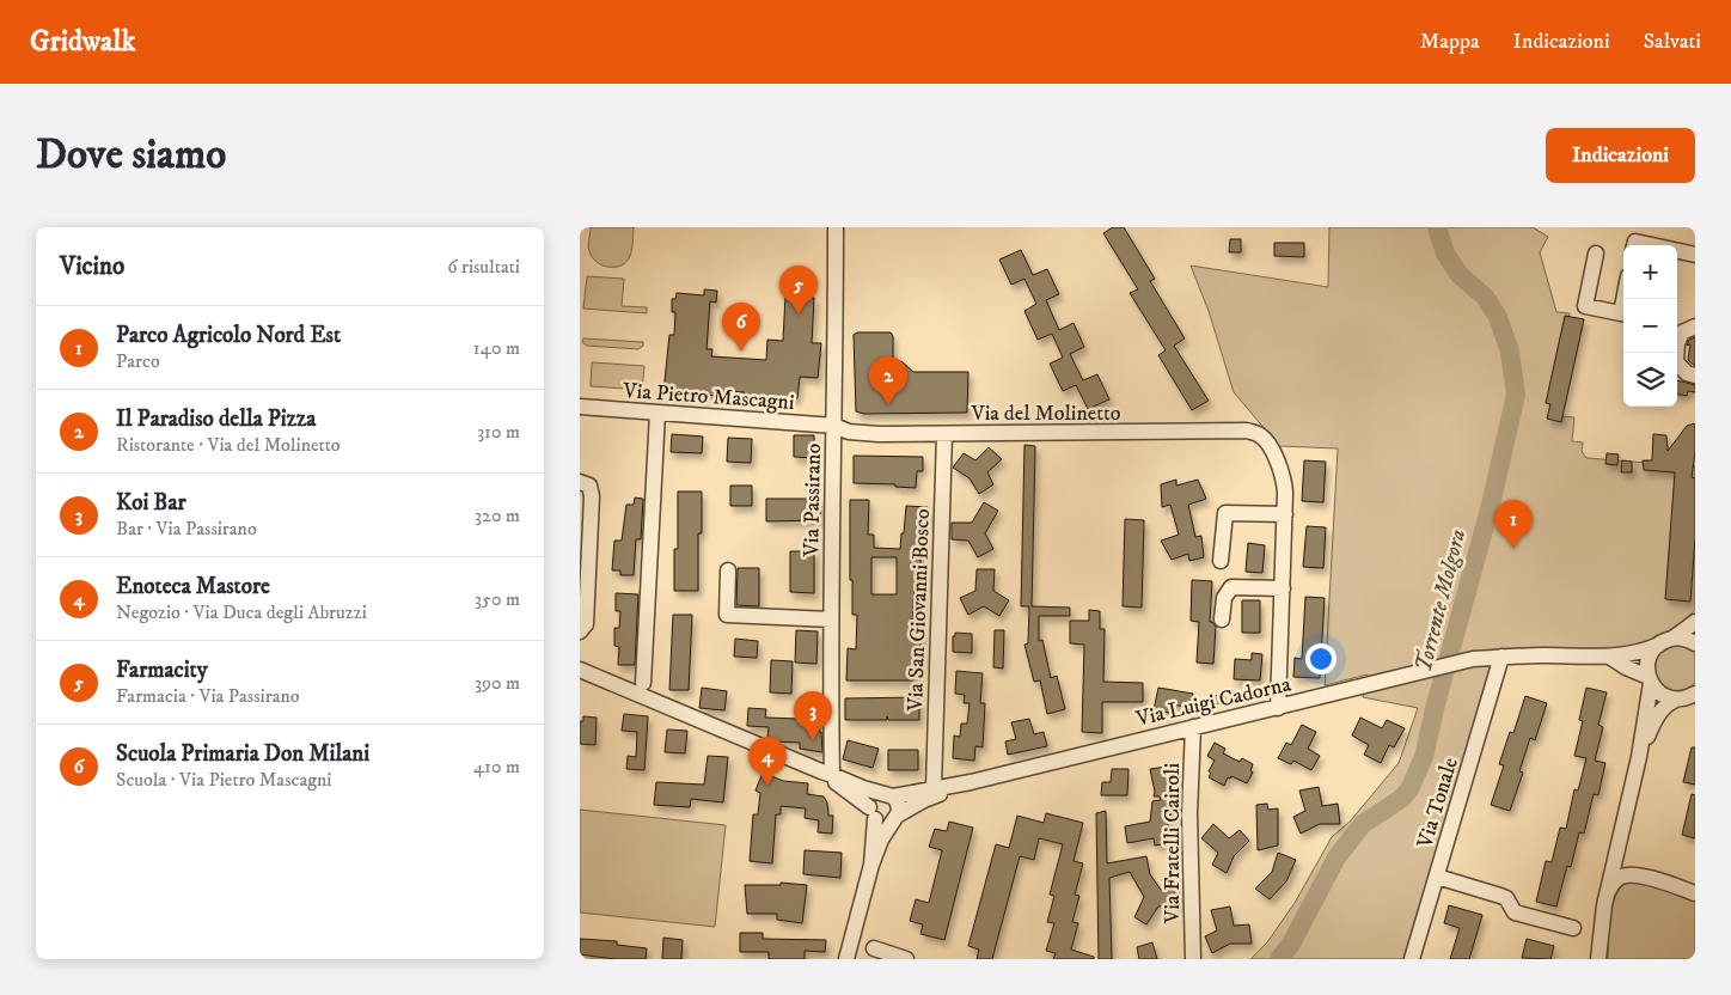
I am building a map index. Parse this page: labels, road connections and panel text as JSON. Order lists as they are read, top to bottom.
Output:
{
  "streets": {
    "street": [
      "Via Pietro Mascagni",
      "Via del Molinetto",
      "Via Passirano",
      "Via San Giovanni Bosco",
      "Via Luigi Cadorna",
      "Via Tonale",
      "Via Fratelli Cairoli"
    ]
  },
  "crossings": [
    ["Via Pietro Mascagni", "Via del Molinetto"],
    ["Via Pietro Mascagni", "Via Passirano"],
    ["Via del Molinetto", "Via Passirano"],
    ["Via del Molinetto", "Via San Giovanni Bosco"],
    ["Via San Giovanni Bosco", "Via Luigi Cadorna"],
    ["Via Luigi Cadorna", "Via Tonale"],
    ["Via Luigi Cadorna", "Via Fratelli Cairoli"]
  ],
  "water": ["Torrente Molgora"],
  "page": {
    "header": "Gridwalk",
    "nav": ["Mappa", "Indicazioni", "Salvati"],
    "buttons": "Indicazioni",
    "title": "Dove siamo",
    "heading": ["Vicino", "6 risultati"],
    "map_buttons": ["+", "−"],
    "pins": [
      "5",
      "6",
      "2",
      "1",
      "3",
      "4"
    ],
    "list": [
      {
        "mark": "1",
        "name": "Parco Agricolo Nord Est",
        "note": "Parco",
        "value": "140 m"
      },
      {
        "mark": "2",
        "name": "Il Paradiso della Pizza",
        "note": "Ristorante · Via del Molinetto",
        "value": "310 m"
      },
      {
        "mark": "3",
        "name": "Koi Bar",
        "note": "Bar · Via Passirano",
        "value": "320 m"
      },
      {
        "mark": "4",
        "name": "Enoteca Mastore",
        "note": "Negozio · Via Duca degli Abruzzi",
        "value": "350 m"
      },
      {
        "mark": "5",
        "name": "Farmacity",
        "note": "Farmacia · Via Passirano",
        "value": "390 m"
      },
      {
        "mark": "6",
        "name": "Scuola Primaria Don Milani",
        "note": "Scuola · Via Pietro Mascagni",
        "value": "410 m"
      }
    ]
  }
}
